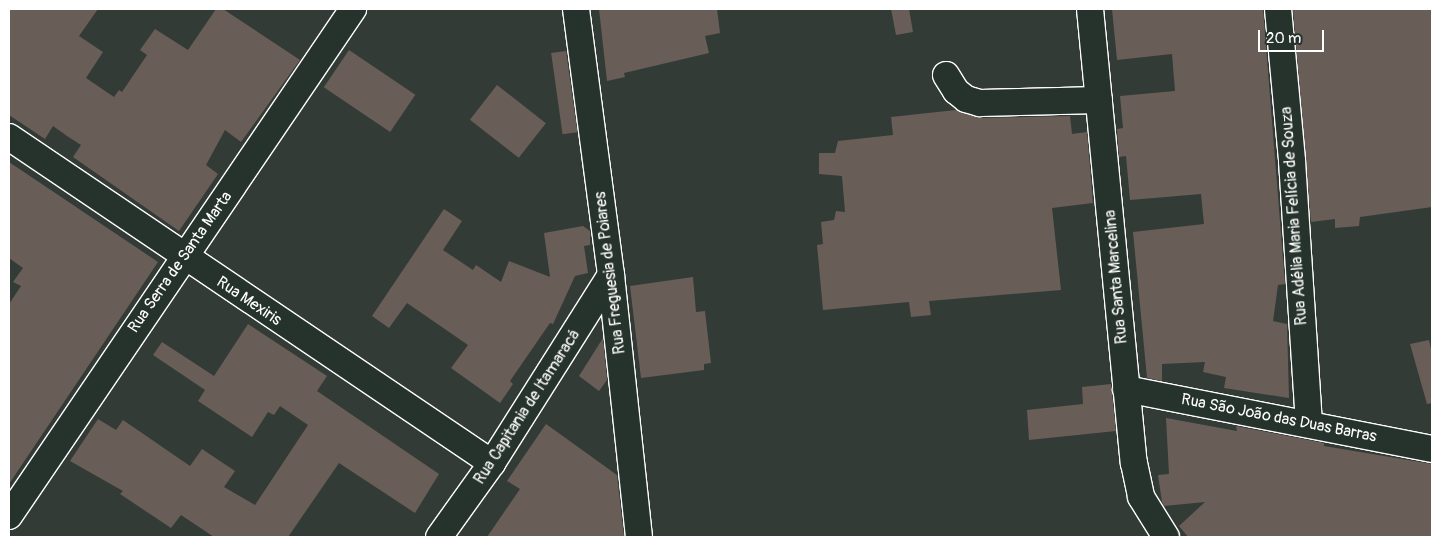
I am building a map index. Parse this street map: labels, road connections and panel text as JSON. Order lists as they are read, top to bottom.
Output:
{
  "streets": {
    "street": [
      "Rua Adélia Maria Felícia de Souza",
      "Rua Serra de Santa Marta",
      "Rua Freguesia de Poiares",
      "Rua Santa Marcelina",
      "Rua Mexiris",
      "Rua Capitania de Itamaracá",
      "Rua São João das Duas Barras"
    ]
  },
  "crossings": [
    ["Rua Adélia Maria Felícia de Souza", "Rua São João das Duas Barras"],
    ["Rua Serra de Santa Marta", "Rua Mexiris"],
    ["Rua Freguesia de Poiares", "Rua Capitania de Itamaracá"],
    ["Rua Santa Marcelina", "Rua São João das Duas Barras"],
    ["Rua Mexiris", "Rua Capitania de Itamaracá"]
  ],
  "scale_bar": "20 m"
}
